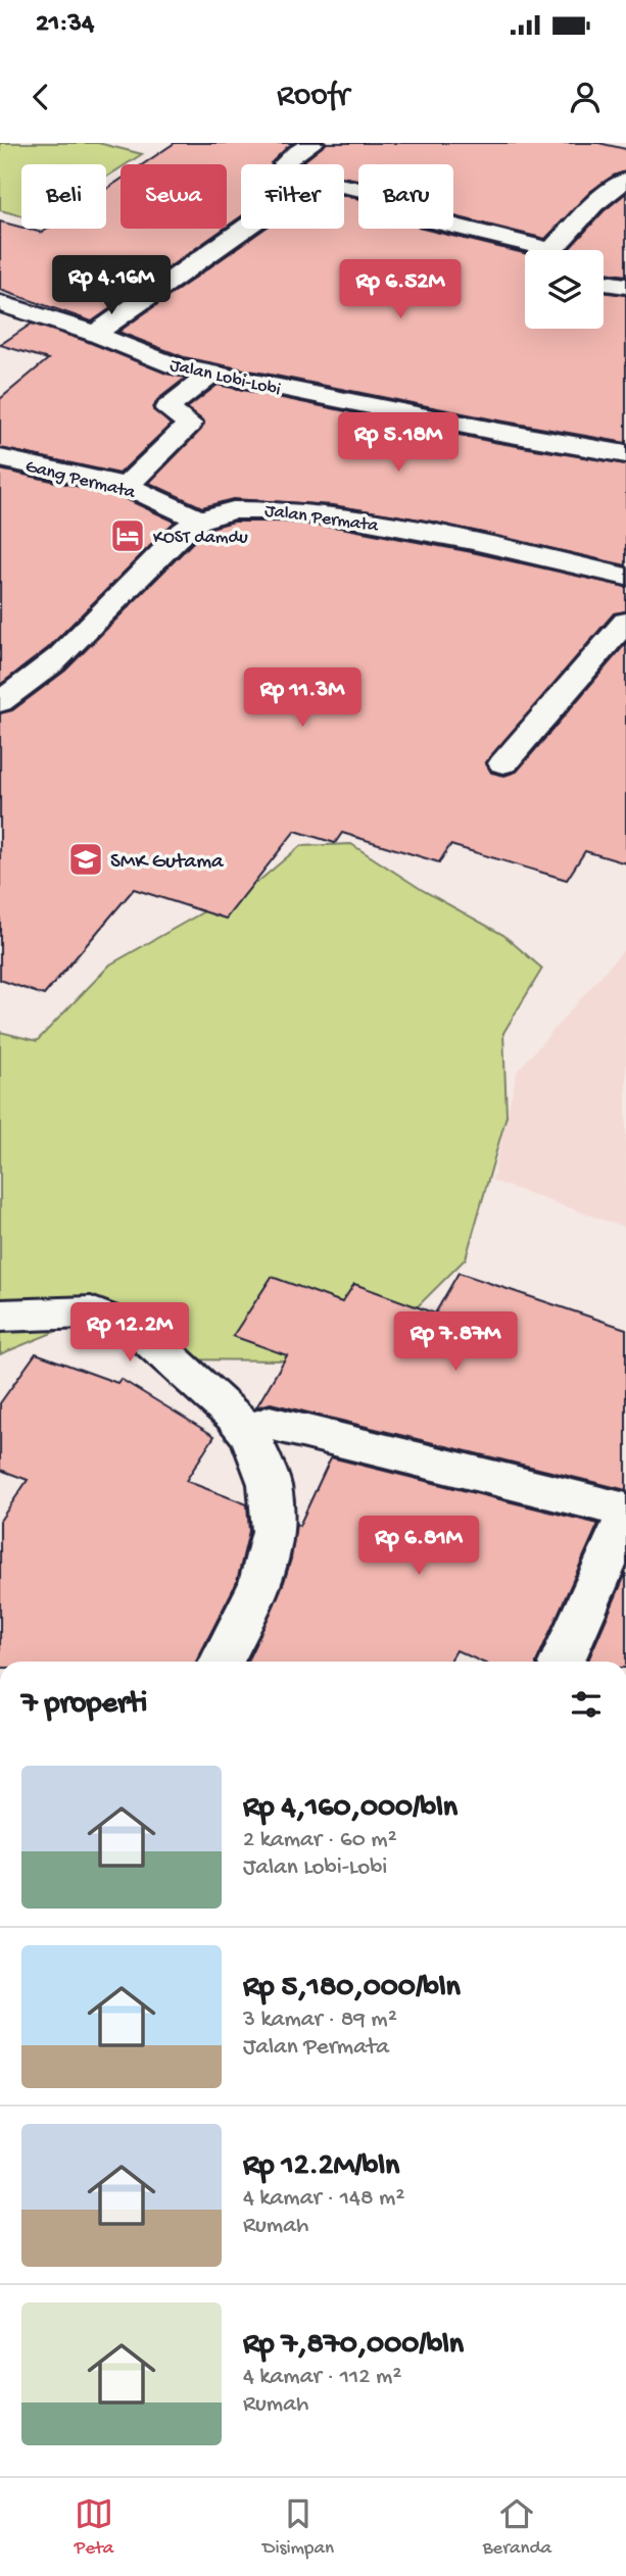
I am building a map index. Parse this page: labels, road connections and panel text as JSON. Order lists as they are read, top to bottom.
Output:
{
  "streets": {
    "street": ["Jalan Lobi-Lobi", "Gang Permata", "Jalan Permata"]
  },
  "crossings": [
    ["Gang Permata", "Jalan Permata"]
  ],
  "places": {
    "hotel": ["KOST damdu"],
    "school or university": ["SMK Gutama"]
  },
  "page": {
    "status": "21:34",
    "header": "Roofr",
    "chip": [
      "Beli",
      "Sewa",
      "Filter",
      "Baru"
    ],
    "price": [
      "Rp 4.16M",
      "Rp 6.52M",
      "Rp 5.18M",
      "Rp 11.3M",
      "Rp 12.2M",
      "Rp 7.87M",
      "Rp 6.81M"
    ],
    "heading": "7 properti",
    "list": [
      {
        "name": "Rp 4,160,000/bln",
        "note": "2 kamar · 60 m² · Jalan Lobi-Lobi"
      },
      {
        "name": "Rp 5,180,000/bln",
        "note": "3 kamar · 89 m² · Jalan Permata"
      },
      {
        "name": "Rp 12.2M/bln",
        "note": "4 kamar · 148 m² · Rumah"
      },
      {
        "name": "Rp 7,870,000/bln",
        "note": "4 kamar · 112 m² · Rumah"
      }
    ],
    "tabs": ["Peta", "Disimpan", "Beranda"]
  }
}
